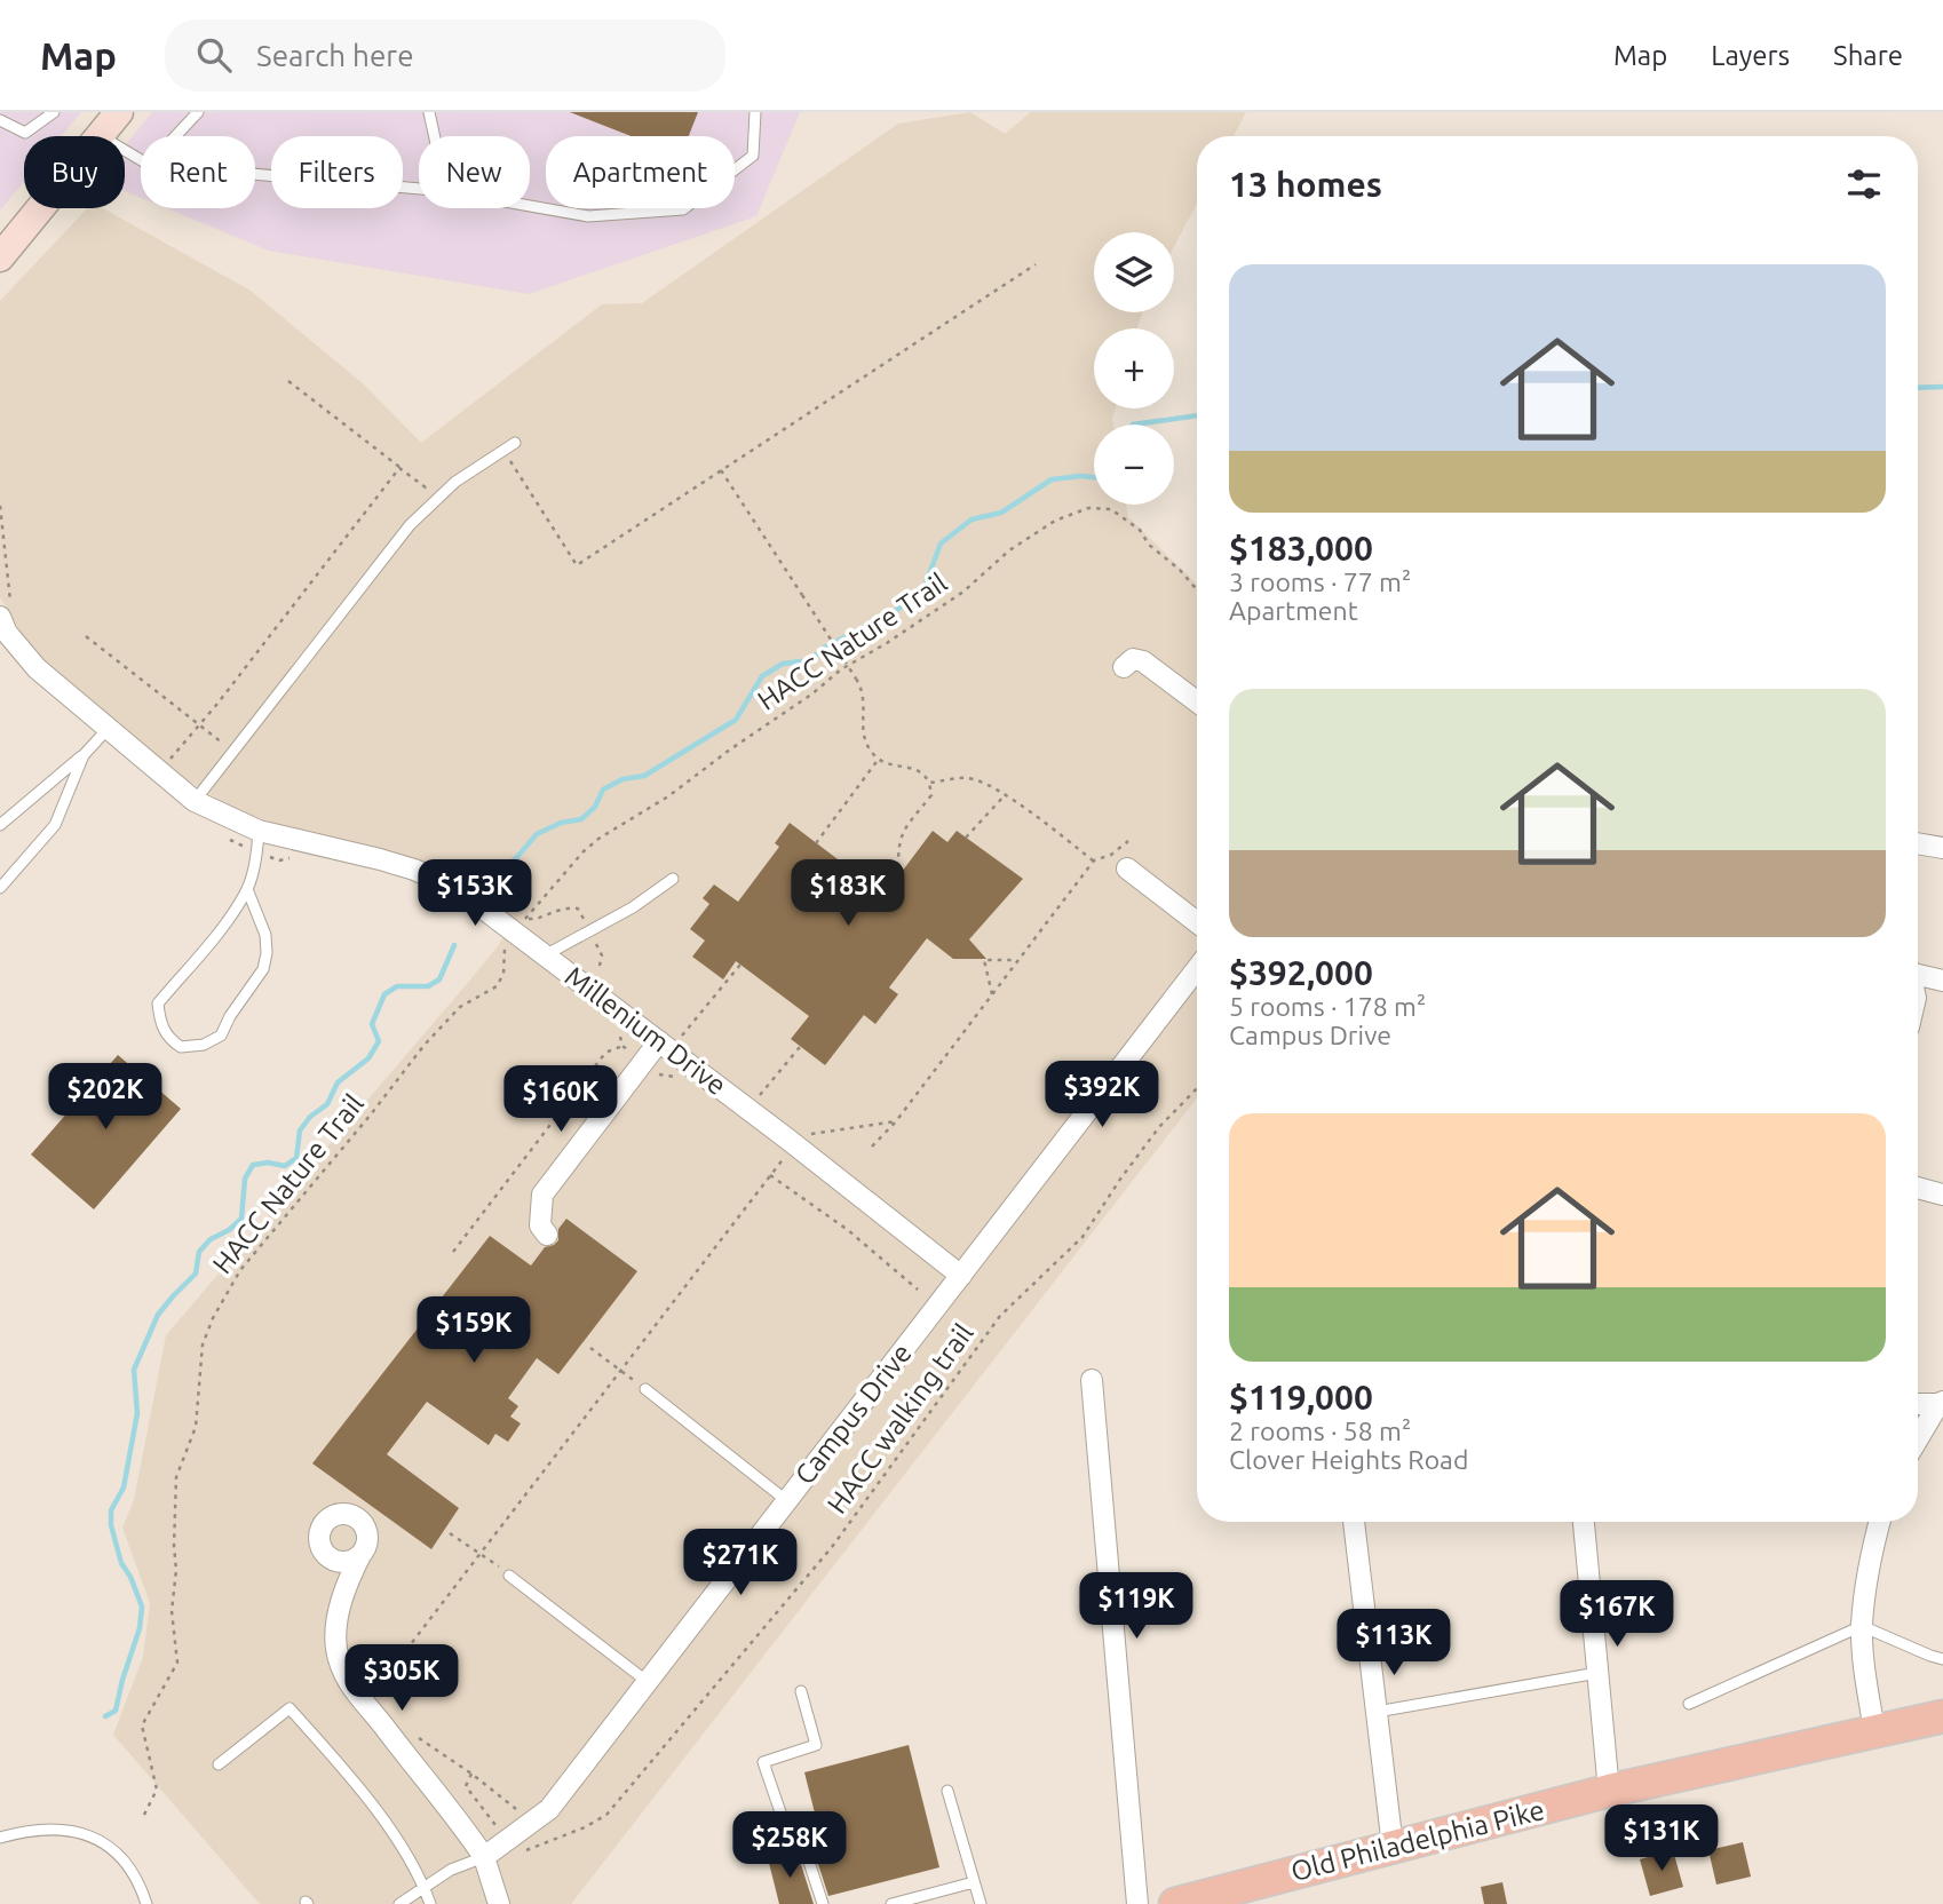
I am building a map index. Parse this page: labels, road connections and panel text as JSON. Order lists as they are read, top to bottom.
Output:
{
  "streets": {
    "main road": ["Old Philadelphia Pike"],
    "street": ["Millenium Drive", "Campus Drive"],
    "path": ["HACC Nature Trail", "HACC walking trail"]
  },
  "crossings": [
    ["Millenium Drive", "Campus Drive"]
  ],
  "page": {
    "header": "Map",
    "search": "Search here",
    "nav": ["Map", "Layers", "Share"],
    "chip": [
      "Buy",
      "Rent",
      "Filters",
      "New",
      "Apartment"
    ],
    "heading": "13 homes",
    "map_buttons": ["+", "−"],
    "list": [
      {
        "name": "$183,000",
        "note": "3 rooms · 77 m² · Apartment"
      },
      {
        "name": "$392,000",
        "note": "5 rooms · 178 m² · Campus Drive"
      },
      {
        "name": "$119,000",
        "note": "2 rooms · 58 m² · Clover Heights Road"
      }
    ],
    "price": [
      "$153K",
      "$183K",
      "$392K",
      "$202K",
      "$160K",
      "$159K",
      "$271K",
      "$119K",
      "$167K",
      "$113K",
      "$305K",
      "$131K",
      "$258K"
    ]
  }
}
